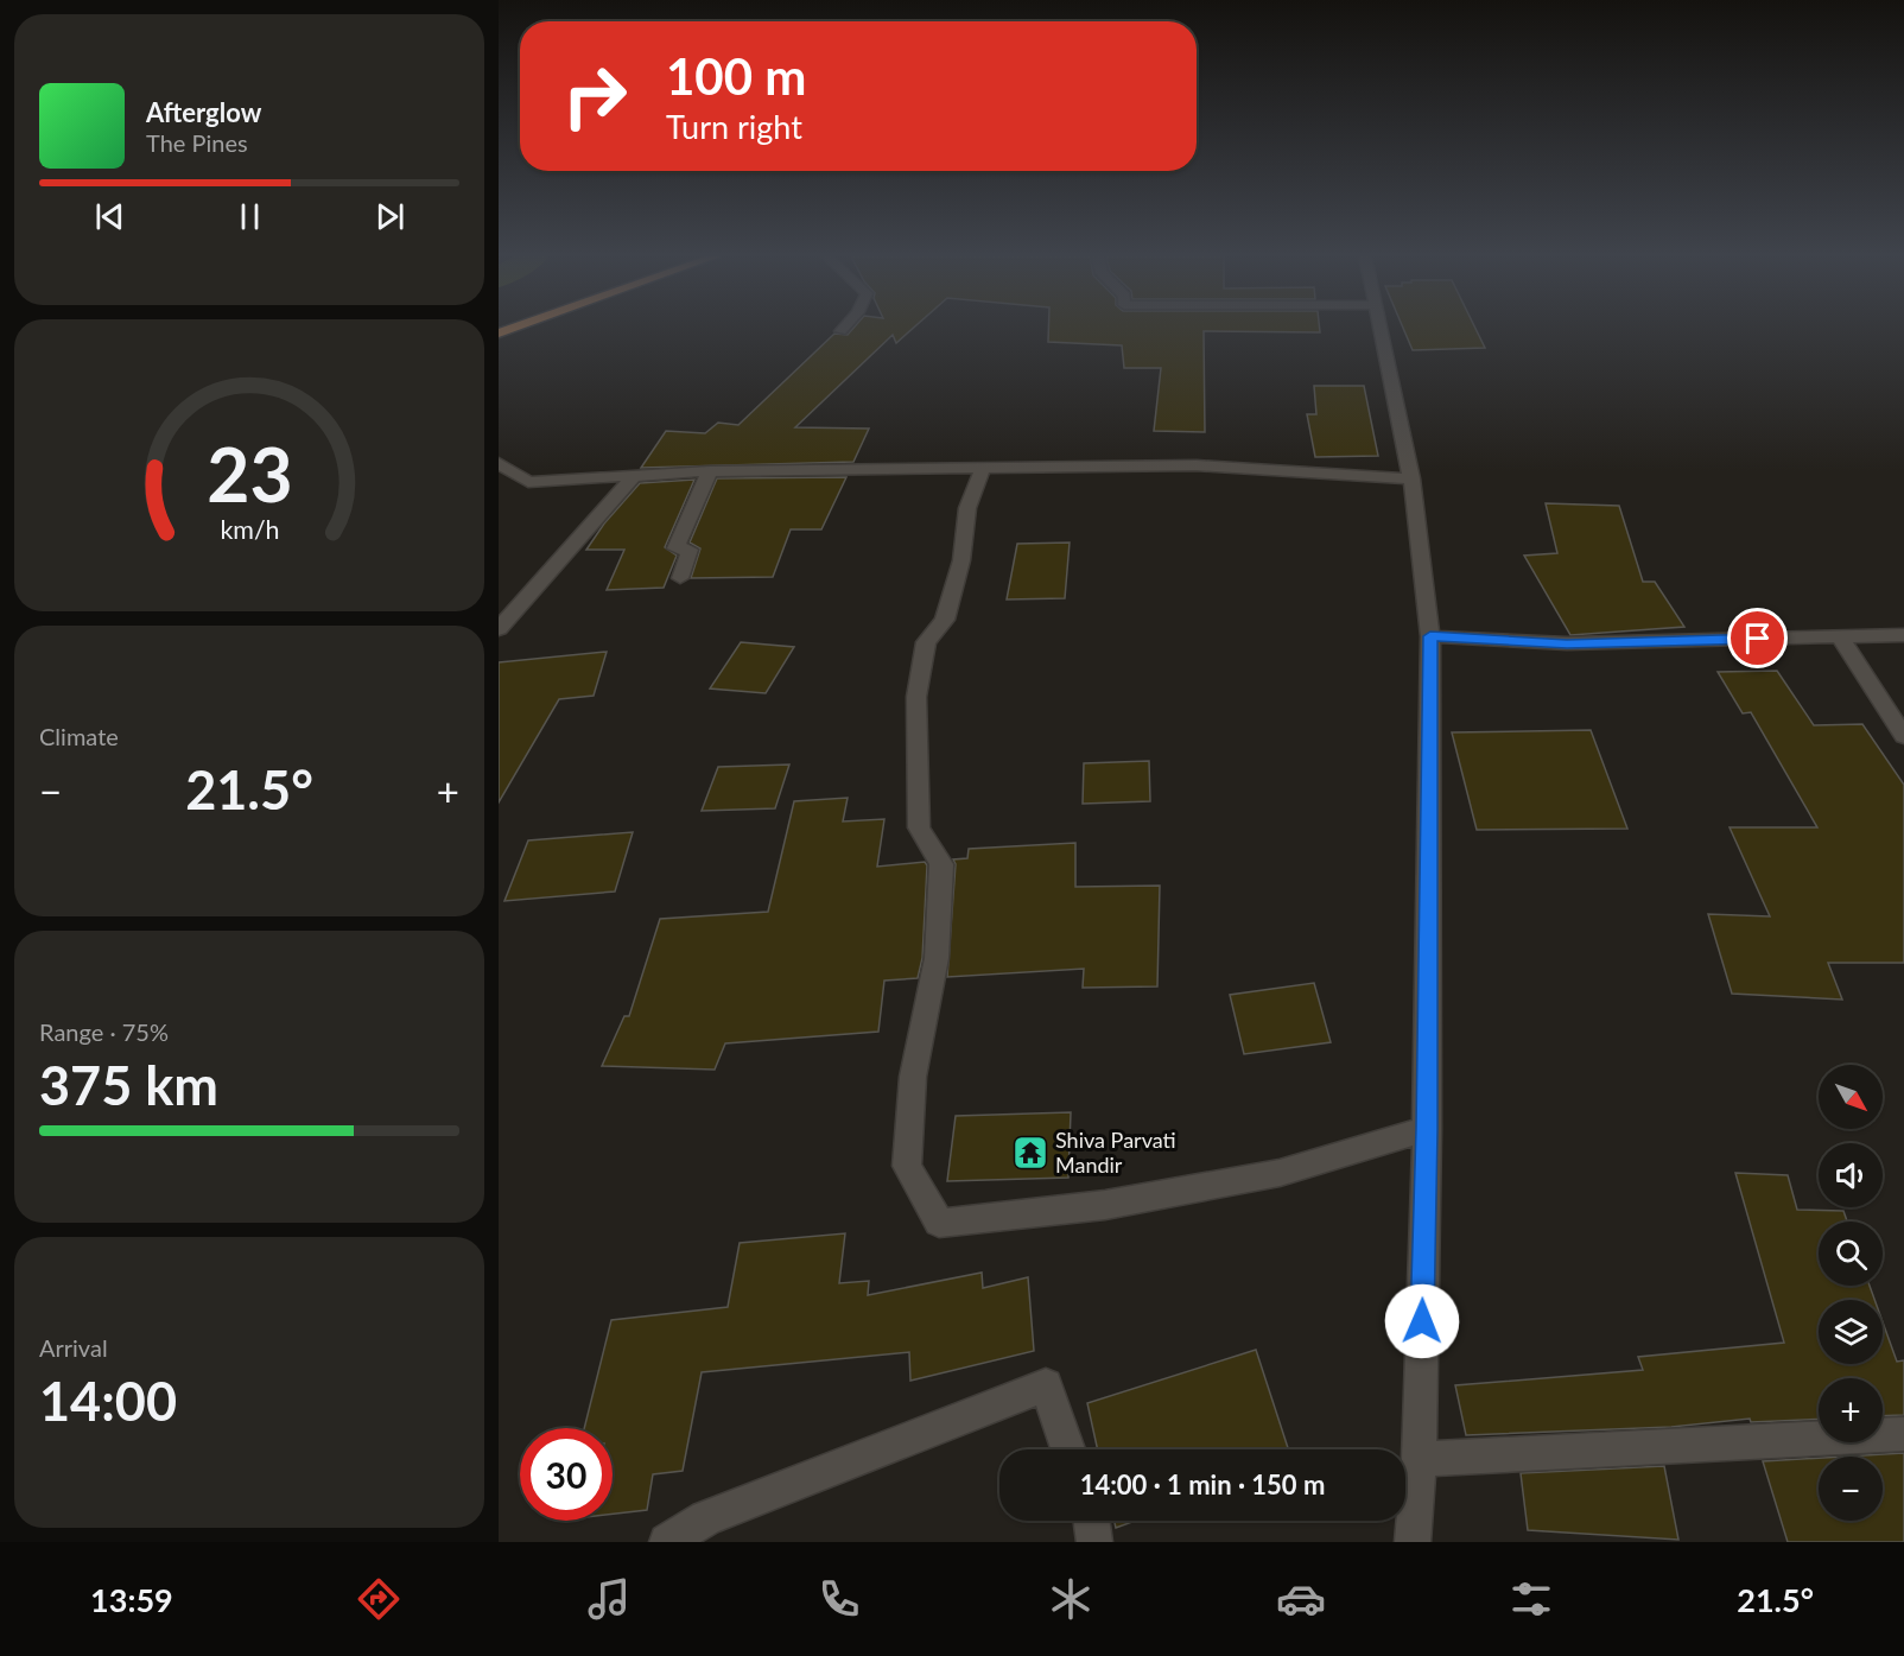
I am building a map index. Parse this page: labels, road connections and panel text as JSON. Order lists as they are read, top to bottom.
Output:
{
  "places": {
    "temple": ["Shiva Parvati Mandir"]
  },
  "north": "bottom right",
  "page": {
    "turn": ["100 m", "Turn right"],
    "song": ["Afterglow", "The Pines"],
    "tile": [
      "Climate",
      ["Range · 75%", "375 km"],
      ["Arrival", "14:00"]
    ],
    "heat": ["−", "21.5°", "+"],
    "map_buttons": ["+", "−"],
    "limit": "30",
    "trip": "14:00 · 1 min · 150 m",
    "tabs": ["13:59", "21.5°"],
    "gauge": ["23", "km/h"]
  }
}
